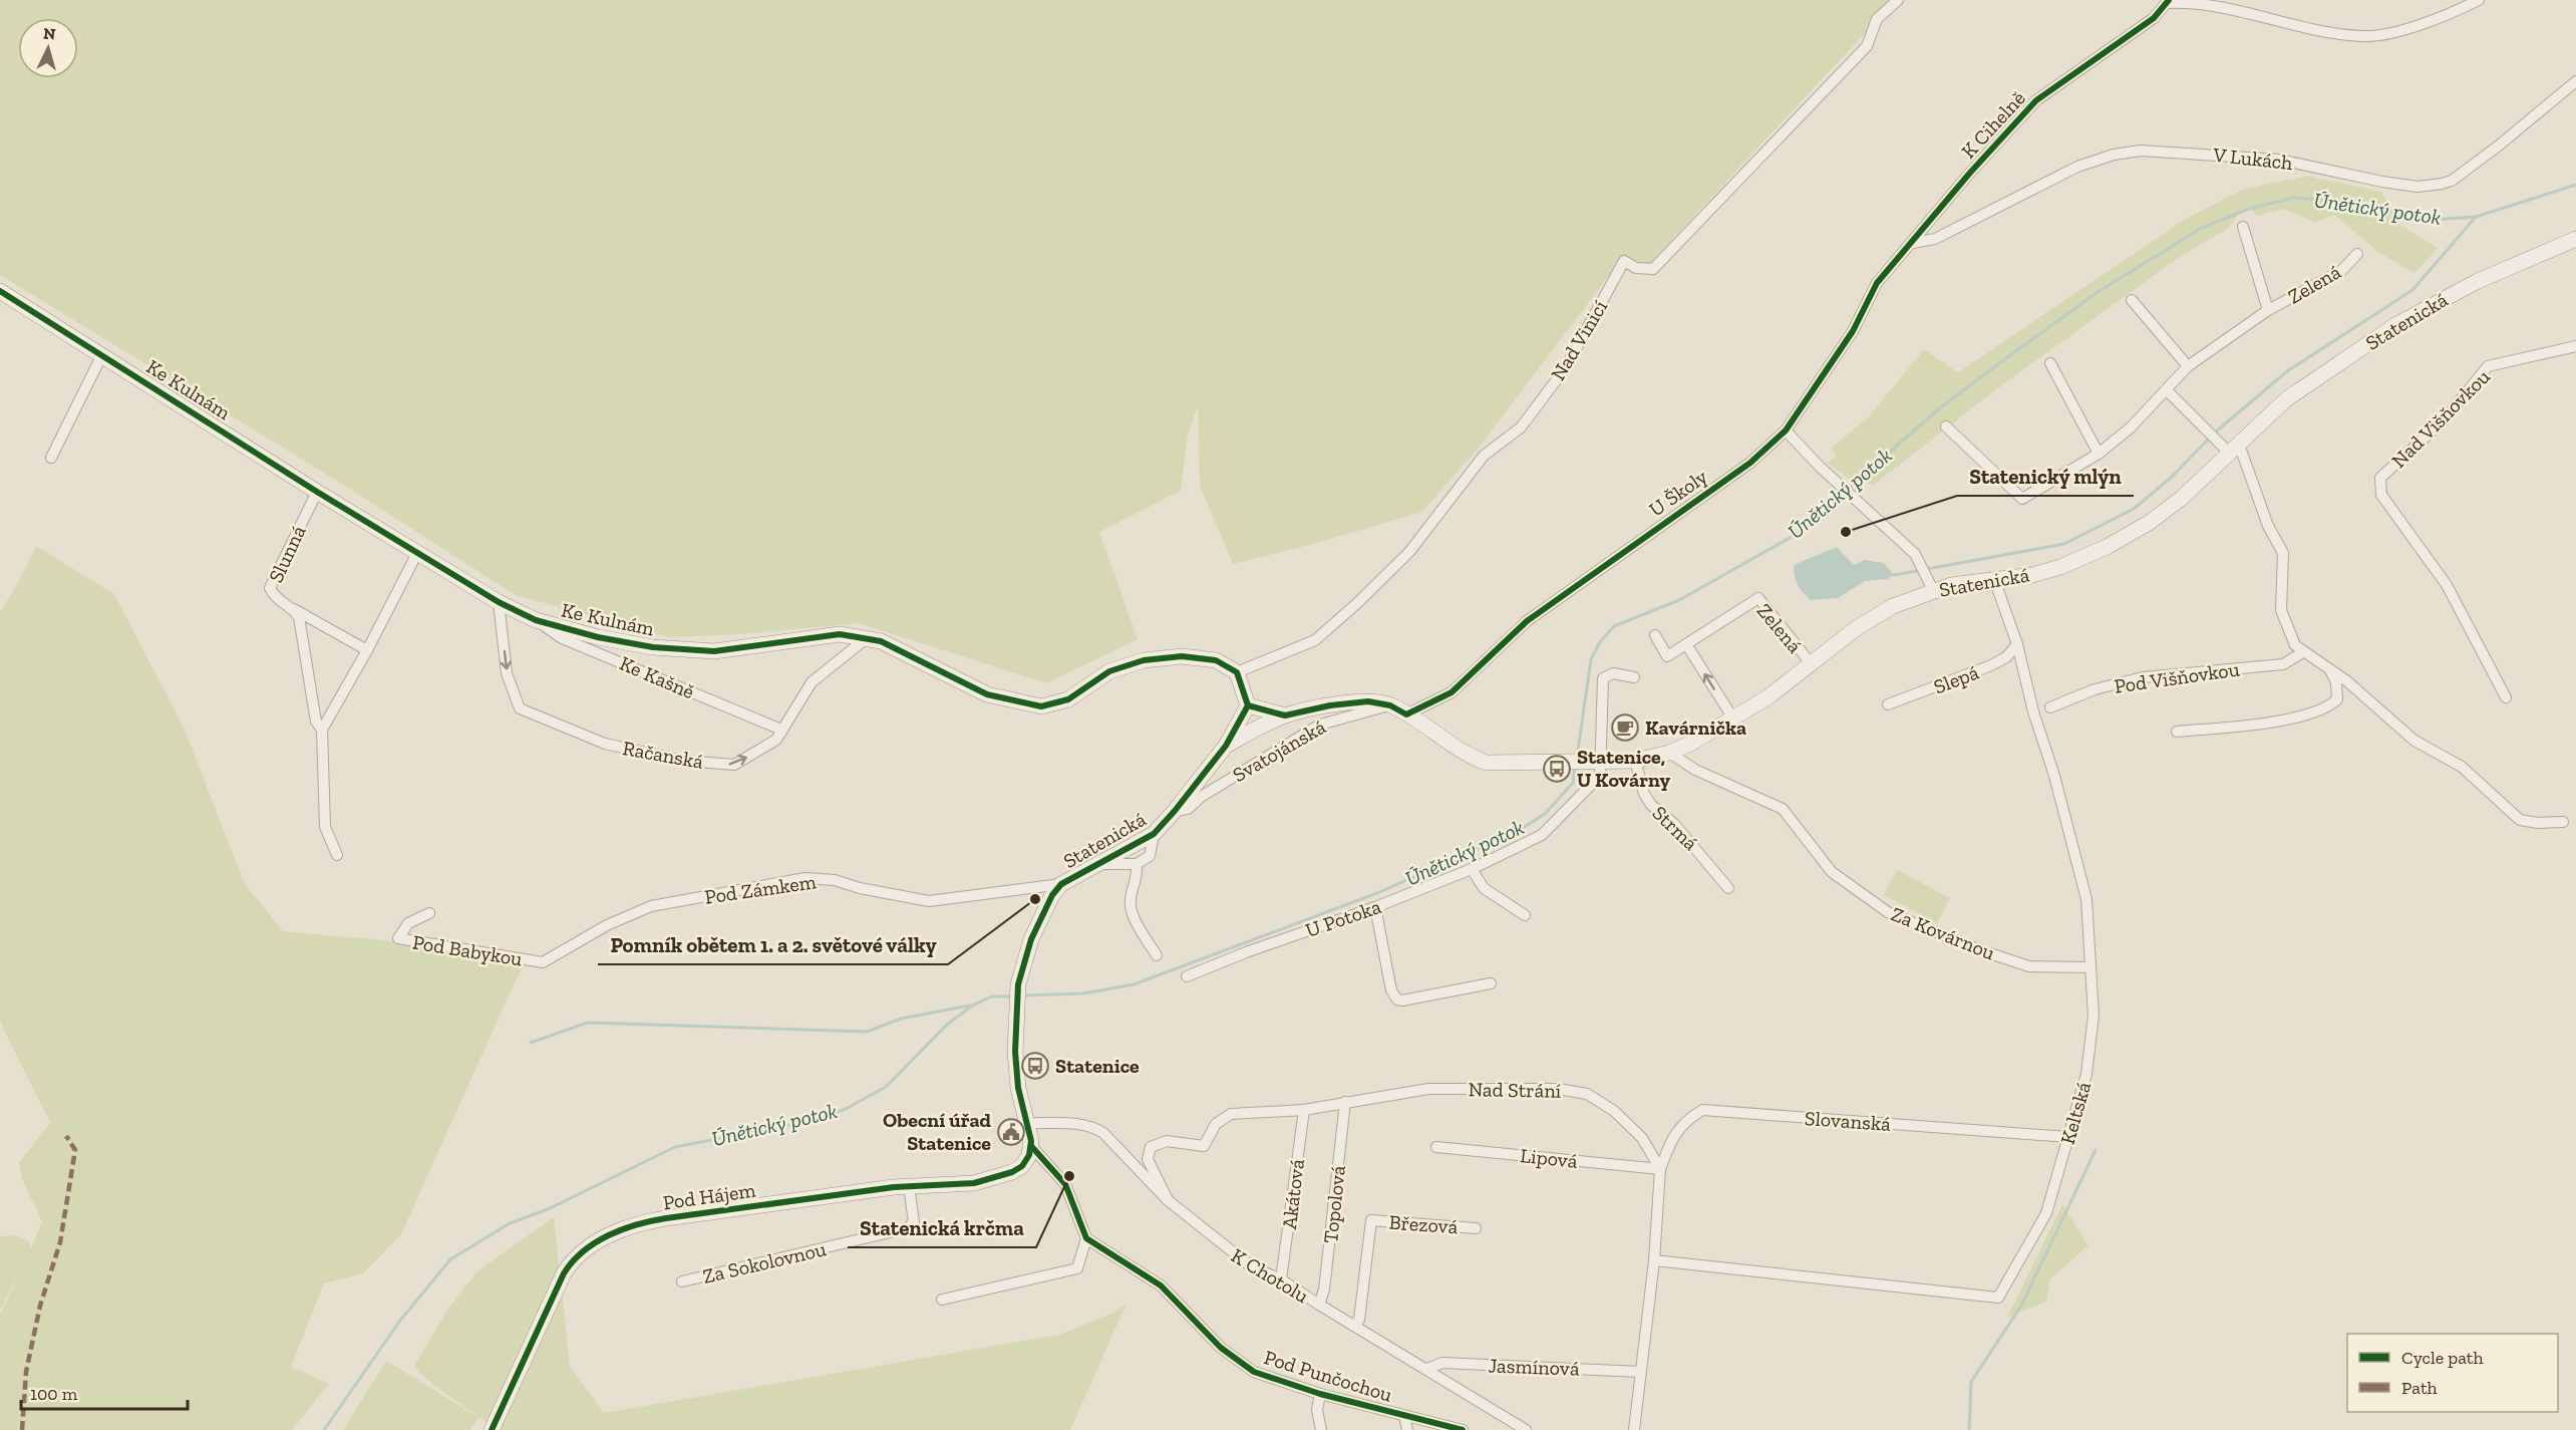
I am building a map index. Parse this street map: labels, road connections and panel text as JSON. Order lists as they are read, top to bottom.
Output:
{
  "streets": {
    "street": [
      "K Cihelně",
      "V Lukách",
      "Zelená",
      "Statenická",
      "Nad Vinicí",
      "Ke Kulnám",
      "Nad Višňovkou",
      "U Školy",
      "Slunná",
      "Ke Kašně",
      "Pod Višňovkou",
      "Slepá",
      "Svatojánská",
      "Račanská",
      "Strmá",
      "Pod Zámkem",
      "U Potoka",
      "Za Kovárnou",
      "Pod Babykou",
      "Nad Strání",
      "Keltská",
      "Slovanská",
      "Lipová",
      "Akátová",
      "Pod Hájem",
      "Topolová",
      "Březová",
      "Za Sokolovnou",
      "K Chotolu",
      "Jasmínová",
      "Pod Punčochou"
    ]
  },
  "crossings": [
    ["K Cihelně", "V Lukách"],
    ["K Cihelně", "U Školy"],
    ["V Lukách", "U Školy"],
    ["Zelená", "Statenická"],
    ["Statenická", "U Školy"],
    ["Statenická", "Svatojánská"],
    ["Statenická", "Strmá"],
    ["Statenická", "Pod Zámkem"],
    ["Statenická", "U Potoka"],
    ["Statenická", "Za Kovárnou"],
    ["Statenická", "Keltská"],
    ["Statenická", "Pod Hájem"],
    ["Statenická", "K Chotolu"],
    ["Nad Vinicí", "Ke Kulnám"],
    ["Ke Kulnám", "Slunná"],
    ["Ke Kulnám", "Ke Kašně"],
    ["Ke Kulnám", "Račanská"],
    ["Ke Kašně", "Račanská"],
    ["Slepá", "Keltská"],
    ["Pod Zámkem", "Pod Babykou"],
    ["Za Kovárnou", "Keltská"],
    ["Nad Strání", "Slovanská"],
    ["Nad Strání", "Lipová"],
    ["Nad Strání", "Akátová"],
    ["Nad Strání", "Topolová"],
    ["Nad Strání", "K Chotolu"],
    ["Keltská", "Slovanská"],
    ["Slovanská", "Lipová"],
    ["Akátová", "K Chotolu"],
    ["Pod Hájem", "Za Sokolovnou"],
    ["Topolová", "K Chotolu"],
    ["Březová", "K Chotolu"],
    ["K Chotolu", "Jasmínová"]
  ],
  "water": ["Únětický potok"],
  "places": {
    "other": ["Statenický mlýn", "Pomník obětem 1. a 2. světové války", "Statenická krčma"],
    "cafe": ["Kavárnička"],
    "bus stop": ["Statenice, U Kovárny", "Statenice"],
    "public building": ["Obecní úřad Statenice"]
  },
  "legend": ["Cycle path", "Path"],
  "scale_bar": "100 m",
  "north": "top"
}
